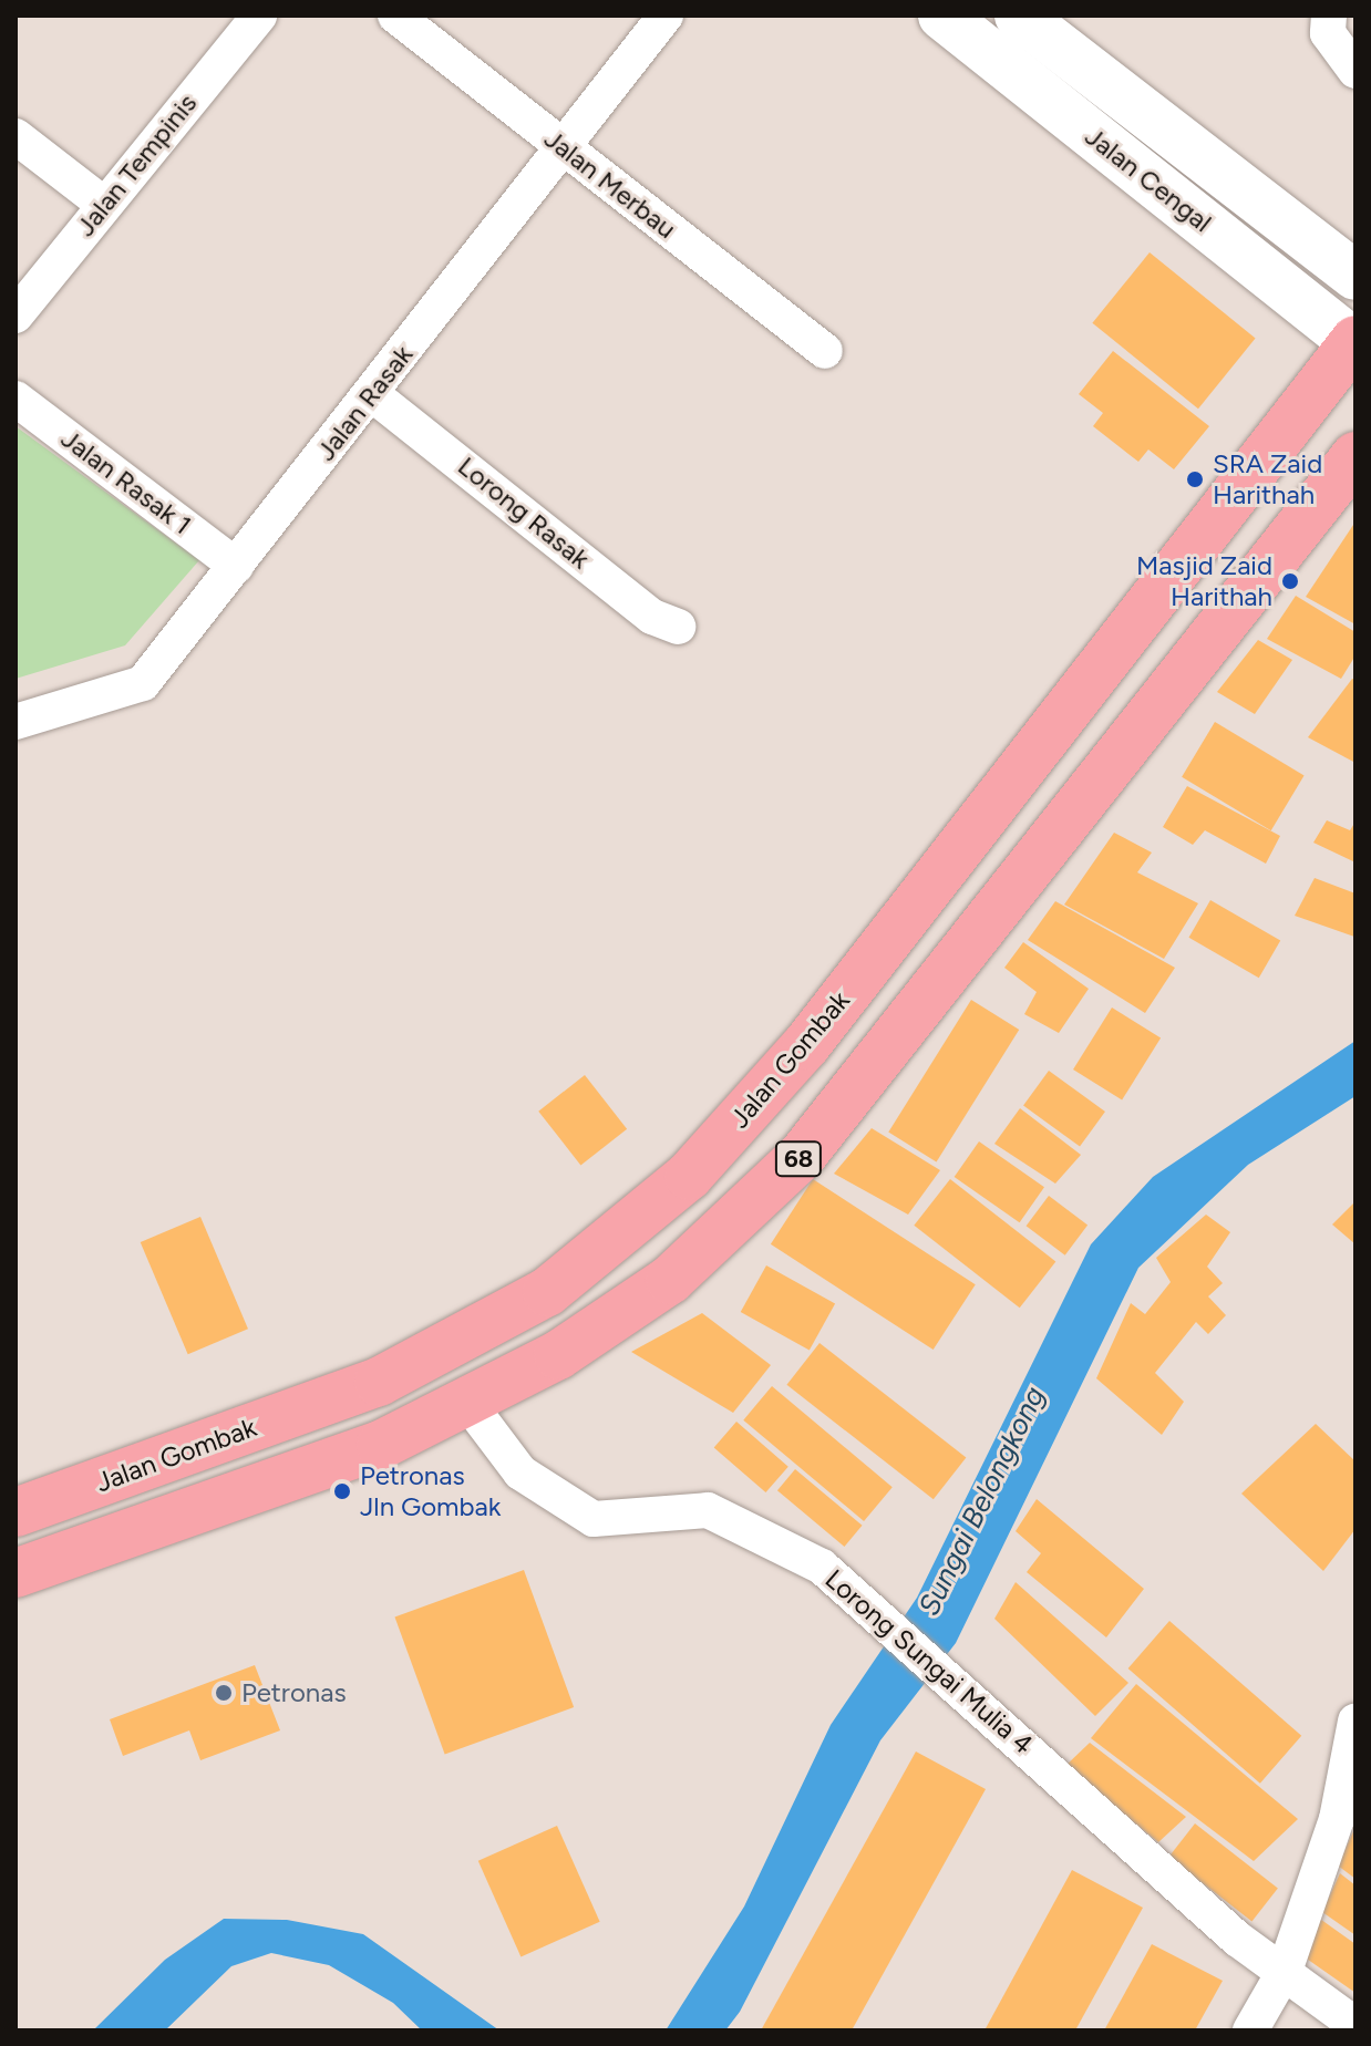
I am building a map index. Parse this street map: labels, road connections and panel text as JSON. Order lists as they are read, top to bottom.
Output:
{
  "streets": {
    "main road": ["Jalan Gombak", "68"],
    "street": [
      "Jalan Tempinis",
      "Jalan Cengal",
      "Jalan Merbau",
      "Jalan Rasak",
      "Jalan Rasak 1",
      "Lorong Rasak",
      "Lorong Sungai Mulia 4"
    ]
  },
  "crossings": [
    ["Jalan Cengal", "Jalan Gombak"],
    ["Jalan Merbau", "Jalan Rasak"],
    ["Jalan Rasak", "Jalan Rasak 1"],
    ["Jalan Rasak", "Lorong Rasak"],
    ["68", "Lorong Sungai Mulia 4"]
  ],
  "water": ["Sungai Belongkong"],
  "places": [
    "SRA Zaid Harithah",
    "Masjid Zaid Harithah",
    "Petronas Jln Gombak",
    "Petronas"
  ]
}
